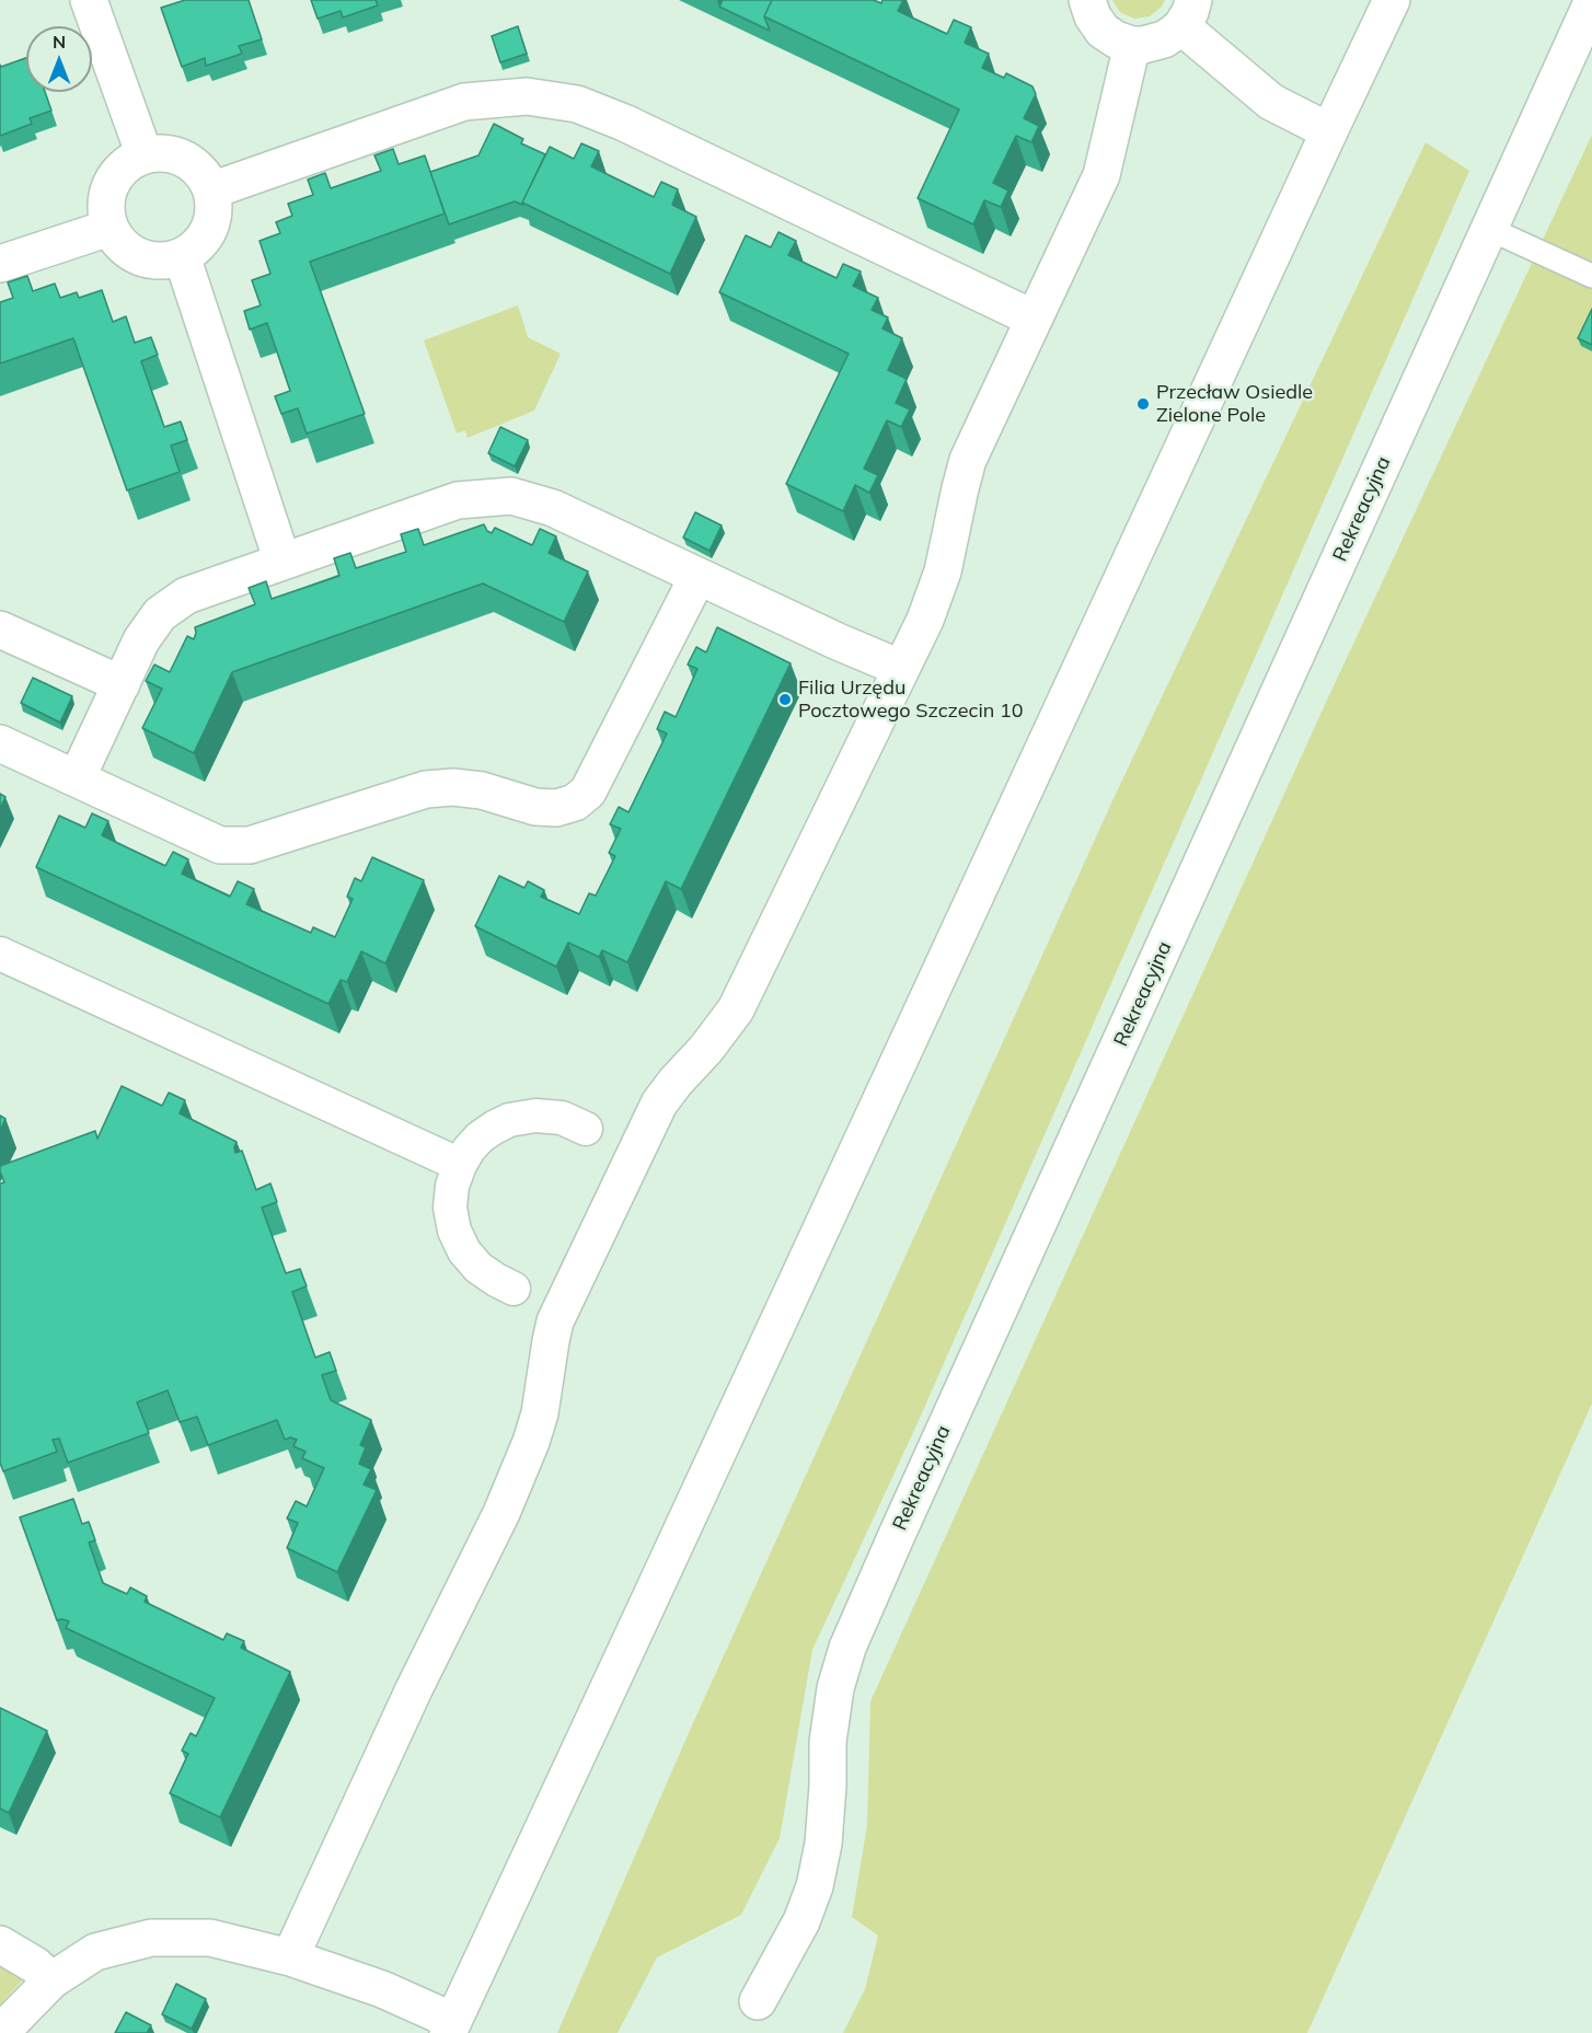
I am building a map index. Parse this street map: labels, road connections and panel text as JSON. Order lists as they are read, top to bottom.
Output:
{
  "streets": {
    "street": ["Rekreacyjna"]
  },
  "places": ["Przecław Osiedle Zielone Pole", "Filia Urzędu Pocztowego Szczecin 10"],
  "north": "top"
}
